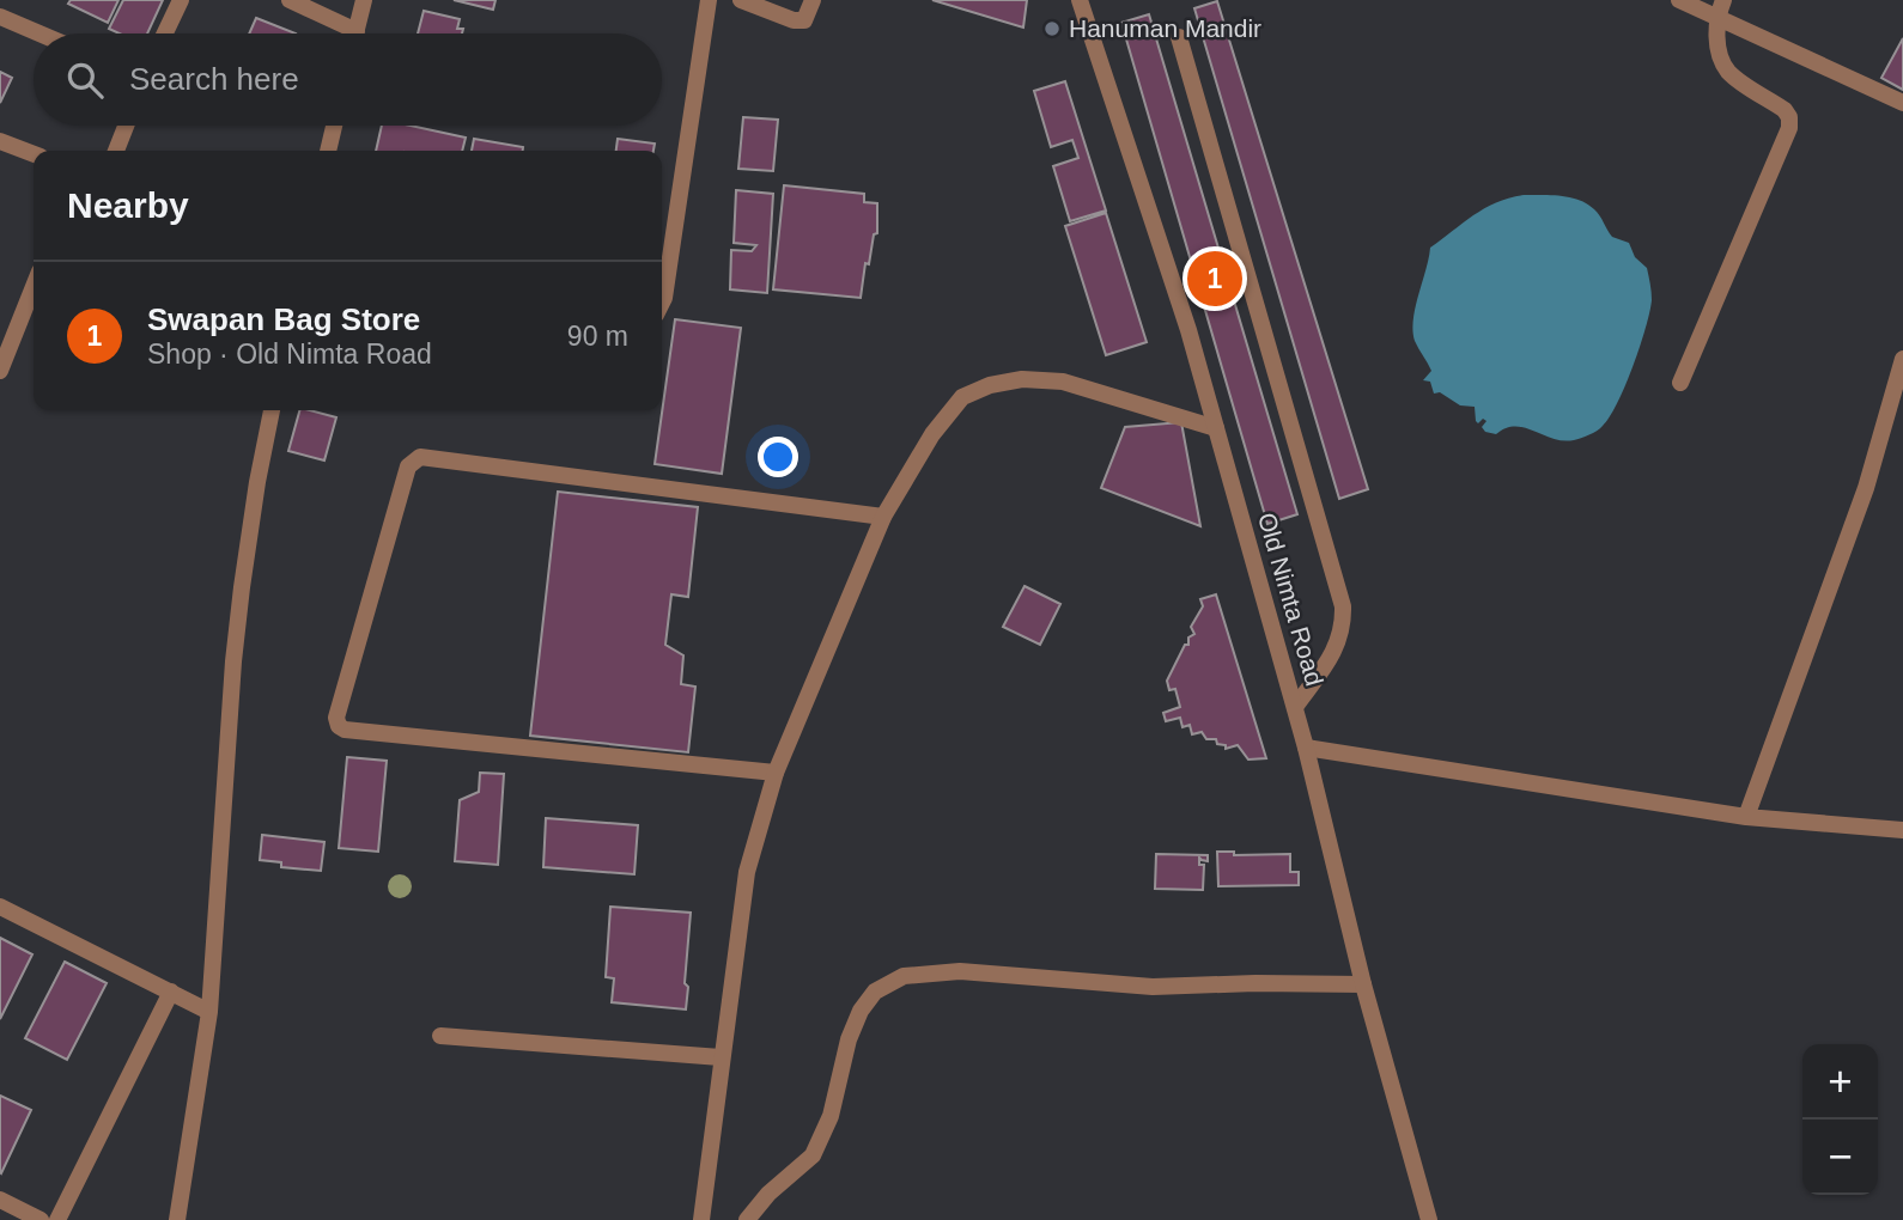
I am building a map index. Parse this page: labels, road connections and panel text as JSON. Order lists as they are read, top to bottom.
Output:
{
  "streets": {
    "street": ["Old Nimta Road"]
  },
  "places": ["Hanuman Mandir"],
  "page": {
    "search": "Search here",
    "heading": "Nearby",
    "pins": "1",
    "list": [
      {
        "mark": "1",
        "name": "Swapan Bag Store",
        "note": "Shop · Old Nimta Road",
        "value": "90 m"
      }
    ],
    "map_buttons": ["+", "−"]
  }
}
